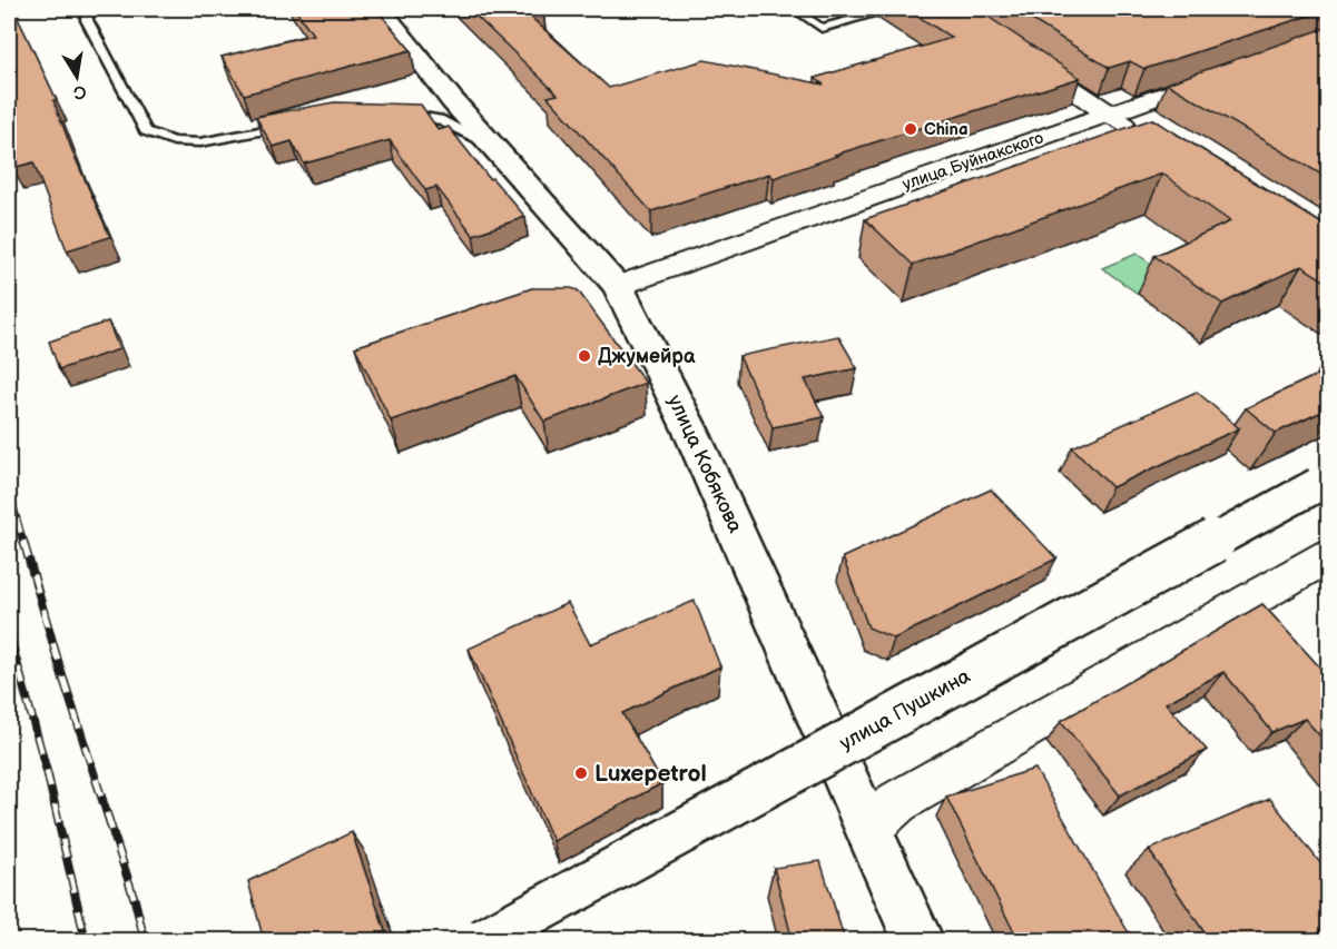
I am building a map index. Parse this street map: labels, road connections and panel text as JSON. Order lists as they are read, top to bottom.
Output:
{
  "streets": {
    "street": ["улица Буйнакского", "улица Кобякова", "улица Пушкина"]
  },
  "crossings": [
    ["улица Буйнакского", "улица Кобякова"]
  ],
  "places": ["China", "Джумейра", "Luxepetrol"],
  "north": "bottom"
}
